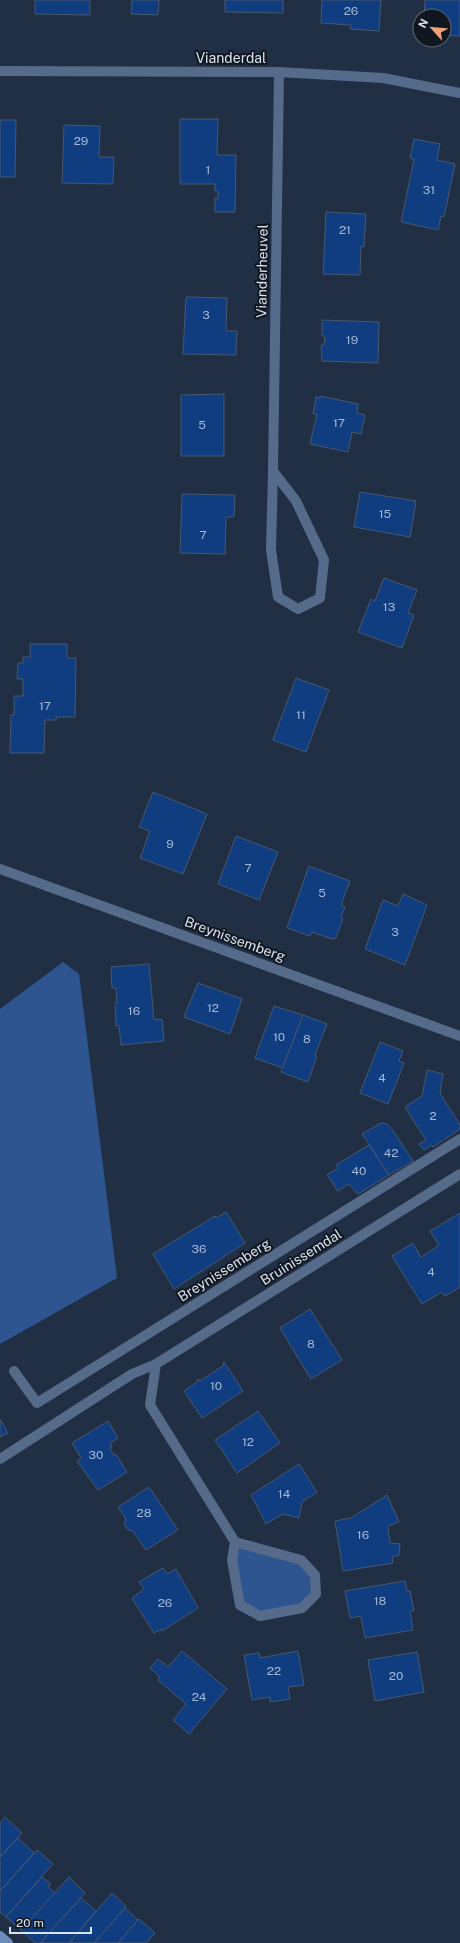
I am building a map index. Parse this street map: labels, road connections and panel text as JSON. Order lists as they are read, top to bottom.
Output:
{
  "streets": {
    "street": [
      "Vianderdal",
      "Vianderheuvel",
      "Breynissemberg",
      "Bruinissemdal"
    ]
  },
  "crossings": [
    ["Vianderdal", "Vianderheuvel"]
  ],
  "house_numbers": [
    "26",
    "29",
    "1",
    "31",
    "21",
    "3",
    "19",
    "17",
    "5",
    "15",
    "7",
    "13",
    "17",
    "11",
    "9",
    "7",
    "5",
    "3",
    "12",
    "16",
    "10",
    "8",
    "4",
    "2",
    "42",
    "40",
    "36",
    "4",
    "8",
    "10",
    "12",
    "30",
    "14",
    "28",
    "16",
    "18",
    "26",
    "22",
    "20",
    "24"
  ],
  "scale_bar": "20 m",
  "north": "top left"
}
